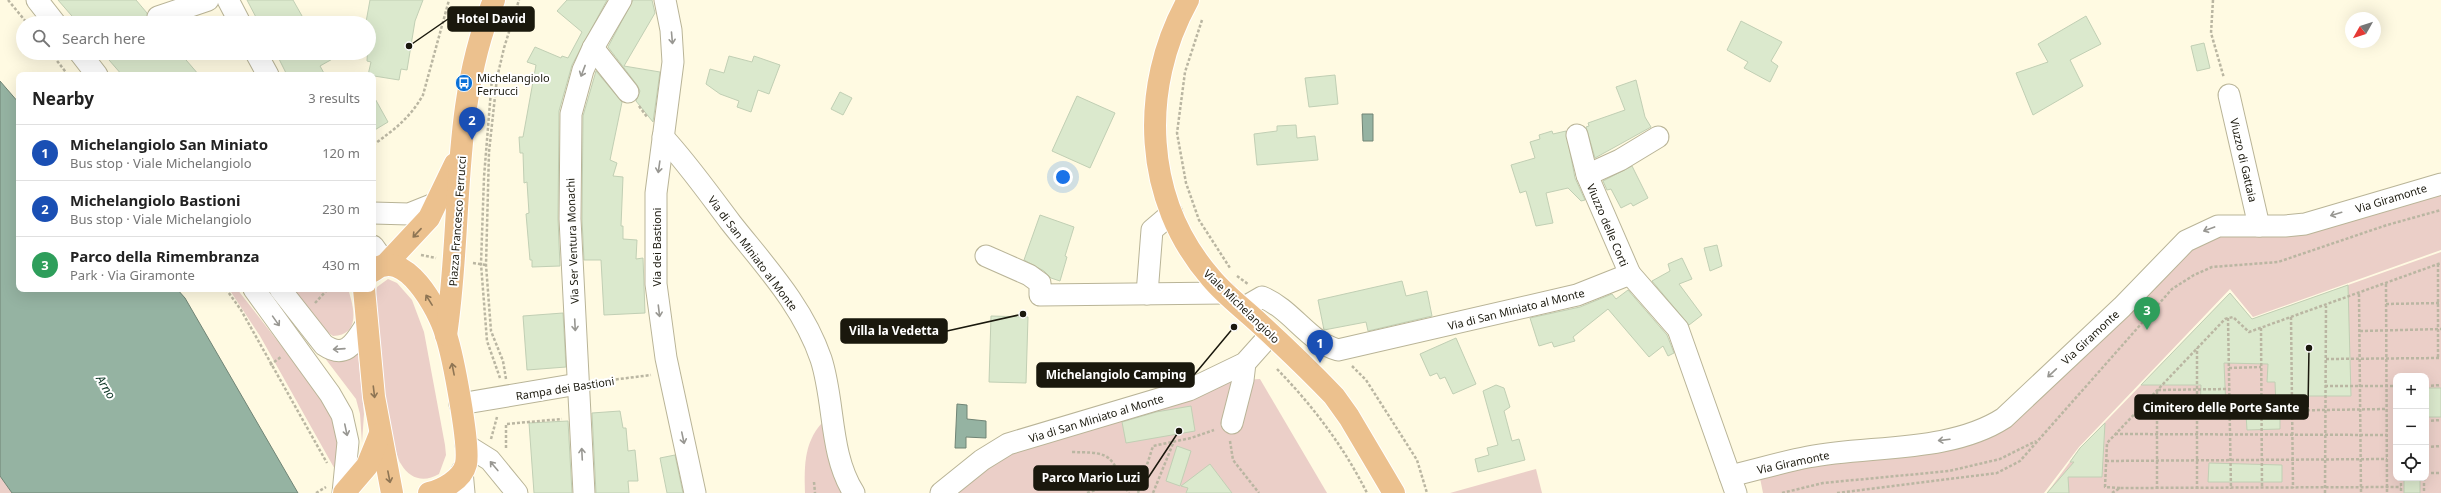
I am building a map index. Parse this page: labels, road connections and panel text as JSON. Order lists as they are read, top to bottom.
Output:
{
  "streets": {
    "main road": ["Piazza Francesco Ferrucci", "Viale Michelangiolo"],
    "street": [
      "Viuzzo di Gattaia",
      "Via Giramonte",
      "Viuzzo delle Corti",
      "Via Ser Ventura Monachi",
      "Via dei Bastioni",
      "Via di San Miniato al Monte",
      "Rampa dei Bastioni"
    ]
  },
  "crossings": [
    ["Viuzzo di Gattaia", "Via Giramonte"],
    ["Piazza Francesco Ferrucci", "Rampa dei Bastioni"],
    ["Viuzzo delle Corti", "Via di San Miniato al Monte"],
    ["Via Ser Ventura Monachi", "Rampa dei Bastioni"],
    ["Via dei Bastioni", "Via di San Miniato al Monte"],
    ["Via dei Bastioni", "Rampa dei Bastioni"],
    ["Via di San Miniato al Monte", "Viale Michelangiolo"]
  ],
  "one_way": ["Via Giramonte", "Via dei Bastioni"],
  "water": ["Arno"],
  "places": {
    "other": [
      "Hotel David",
      "Villa la Vedetta",
      "Michelangiolo Camping",
      "Cimitero delle Porte Sante",
      "Parco Mario Luzi"
    ],
    "bus stop": ["Michelangiolo Ferrucci"]
  },
  "north": "bottom left",
  "page": {
    "search": "Search here",
    "heading": ["Nearby", "3 results"],
    "pins": ["2", "3", "1"],
    "list": [
      {
        "mark": "1",
        "name": "Michelangiolo San Miniato",
        "note": "Bus stop · Viale Michelangiolo",
        "value": "120 m"
      },
      {
        "mark": "2",
        "name": "Michelangiolo Bastioni",
        "note": "Bus stop · Viale Michelangiolo",
        "value": "230 m"
      },
      {
        "mark": "3",
        "name": "Parco della Rimembranza",
        "note": "Park · Via Giramonte",
        "value": "430 m"
      }
    ],
    "map_buttons": ["+", "−"]
  }
}
